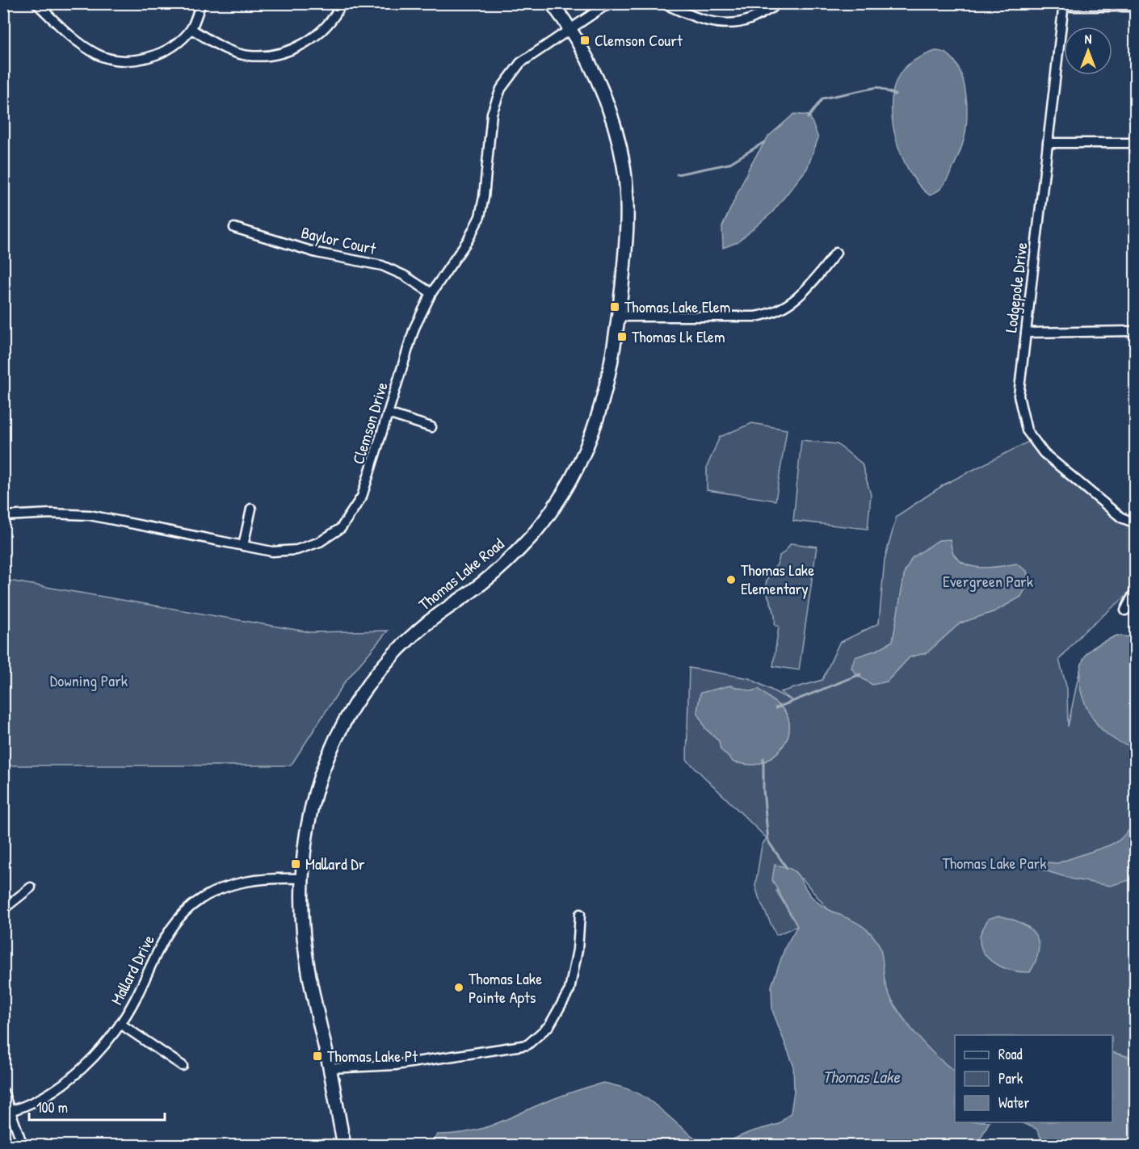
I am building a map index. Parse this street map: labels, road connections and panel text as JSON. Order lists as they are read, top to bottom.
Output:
{
  "streets": {
    "street": [
      "Baylor Court",
      "Lodgepole Drive",
      "Clemson Drive",
      "Thomas Lake Road",
      "Mallard Drive"
    ]
  },
  "crossings": [
    ["Baylor Court", "Clemson Drive"],
    ["Clemson Drive", "Thomas Lake Road"],
    ["Thomas Lake Road", "Mallard Drive"]
  ],
  "water": ["Thomas Lake"],
  "parks": ["Evergreen Park", "Downing Park", "Thomas Lake Park"],
  "places": {
    "transit": [
      "Clemson Court",
      "Thomas Lake Elem",
      "Thomas Lk Elem",
      "Mallard Dr",
      "Thomas Lake Pt"
    ],
    "other": ["Thomas Lake Elementary", "Thomas Lake Pointe Apts"]
  },
  "legend": ["Road", "Park", "Water"],
  "scale_bar": "100 m",
  "north": "top"
}
